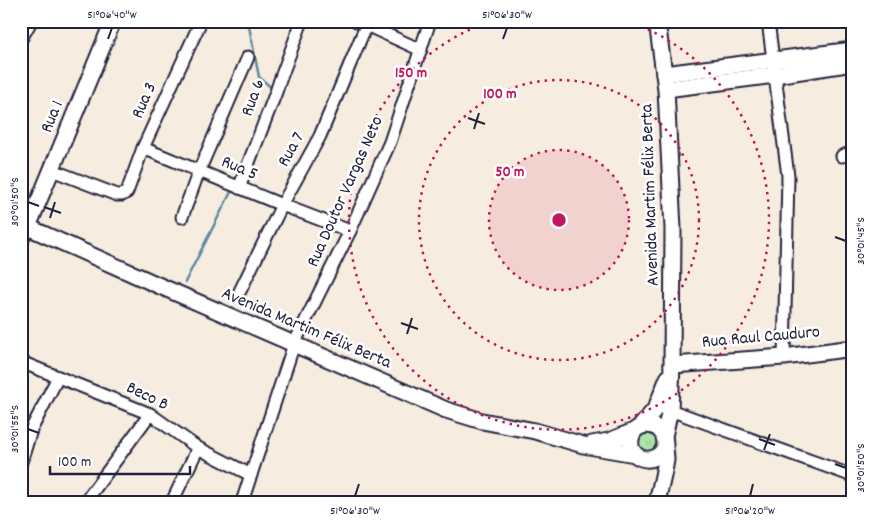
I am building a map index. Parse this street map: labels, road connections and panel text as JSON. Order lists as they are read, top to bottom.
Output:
{
  "streets": {
    "street": [
      "Rua 6",
      "Rua 3",
      "Rua 1",
      "Rua 7",
      "Rua 5",
      "Rua Doutor Vargas Neto",
      "Avenida Martim Félix Berta",
      "Rua Raul Cauduro",
      "Beco B"
    ]
  },
  "crossings": [
    ["Rua 6", "Rua 5"],
    ["Rua 3", "Rua 1"],
    ["Rua 3", "Rua 5"],
    ["Rua 1", "Avenida Martim Félix Berta"],
    ["Rua 7", "Rua 5"],
    ["Rua 5", "Rua Doutor Vargas Neto"],
    ["Rua Doutor Vargas Neto", "Avenida Martim Félix Berta"],
    ["Rua Doutor Vargas Neto", "Beco B"],
    ["Avenida Martim Félix Berta", "Rua Raul Cauduro"]
  ],
  "scale_bar": "100 m",
  "coordinates": [
    "51°06'40\"W",
    "51°06'30\"W",
    "30°01'50\"S",
    "30°01'45\"S",
    "30°01'55\"S",
    "51°06'20\"W"
  ],
  "rings": ["150 m", "100 m", "50 m"]
}
